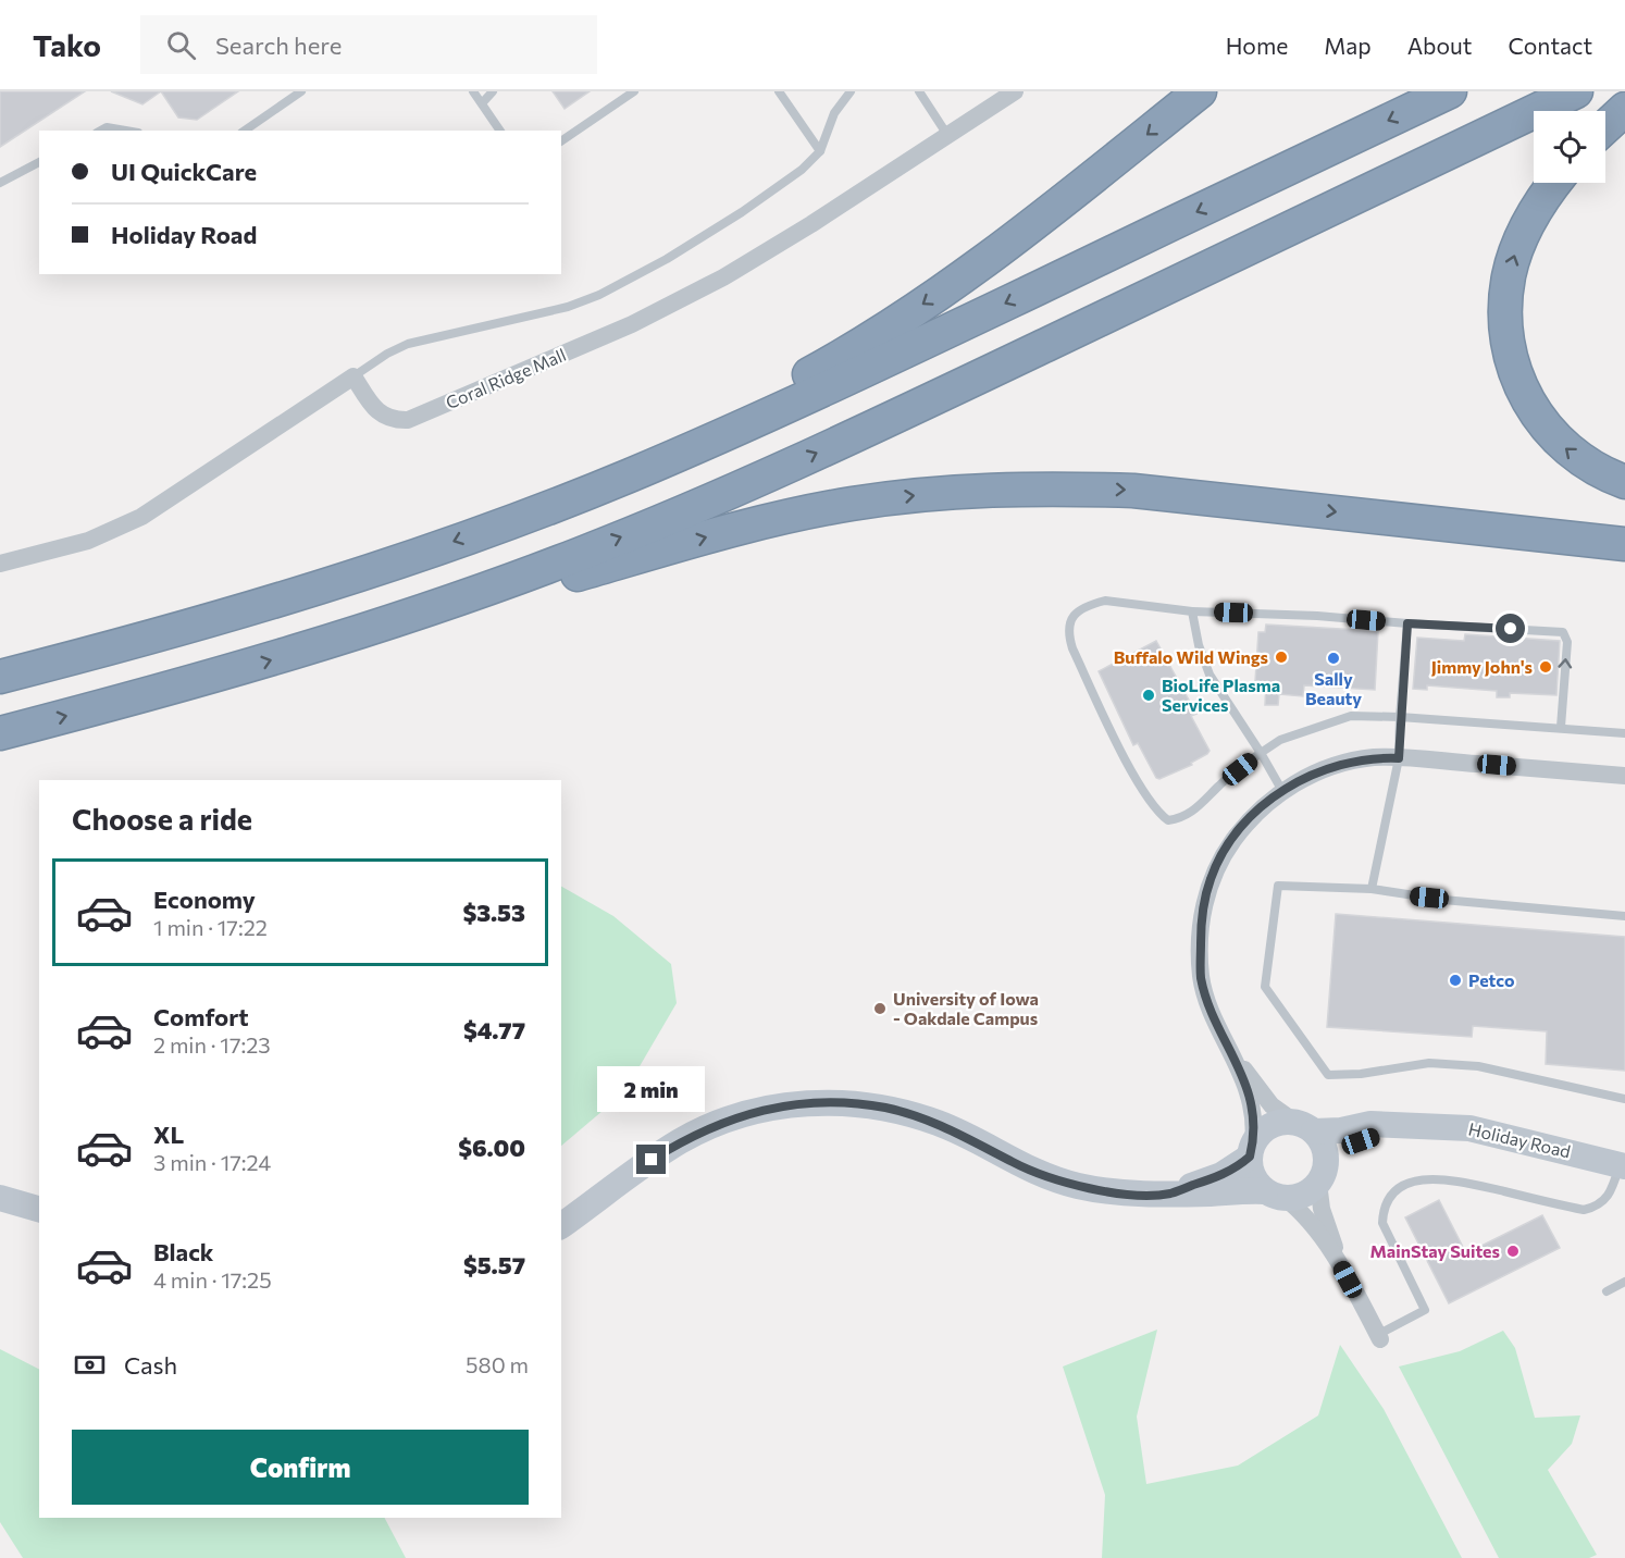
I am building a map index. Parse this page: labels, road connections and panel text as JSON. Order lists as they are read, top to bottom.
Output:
{
  "streets": {
    "street": ["Coral Ridge Mall", "Holiday Road"]
  },
  "places": [
    "Buffalo Wild Wings",
    "Sally Beauty",
    "Jimmy John's",
    "BioLife Plasma Services",
    "Petco",
    "University of Iowa - Oakdale Campus",
    "MainStay Suites"
  ],
  "page": {
    "header": "Tako",
    "search": "Search here",
    "nav": [
      "Home",
      "Map",
      "About",
      "Contact"
    ],
    "banner": ["UI QuickCare", "Holiday Road"],
    "heading": "Choose a ride",
    "list": [
      {
        "name": "Economy",
        "note": "1 min · 17:22",
        "value": "$3.53"
      },
      {
        "name": "Comfort",
        "note": "2 min · 17:23",
        "value": "$4.77"
      },
      {
        "name": "XL",
        "note": "3 min · 17:24",
        "value": "$6.00"
      },
      {
        "name": "Black",
        "note": "4 min · 17:25",
        "value": "$5.57"
      }
    ],
    "bubble": "2 min",
    "pay": ["Cash", "580 m"],
    "buttons": "Confirm"
  }
}
